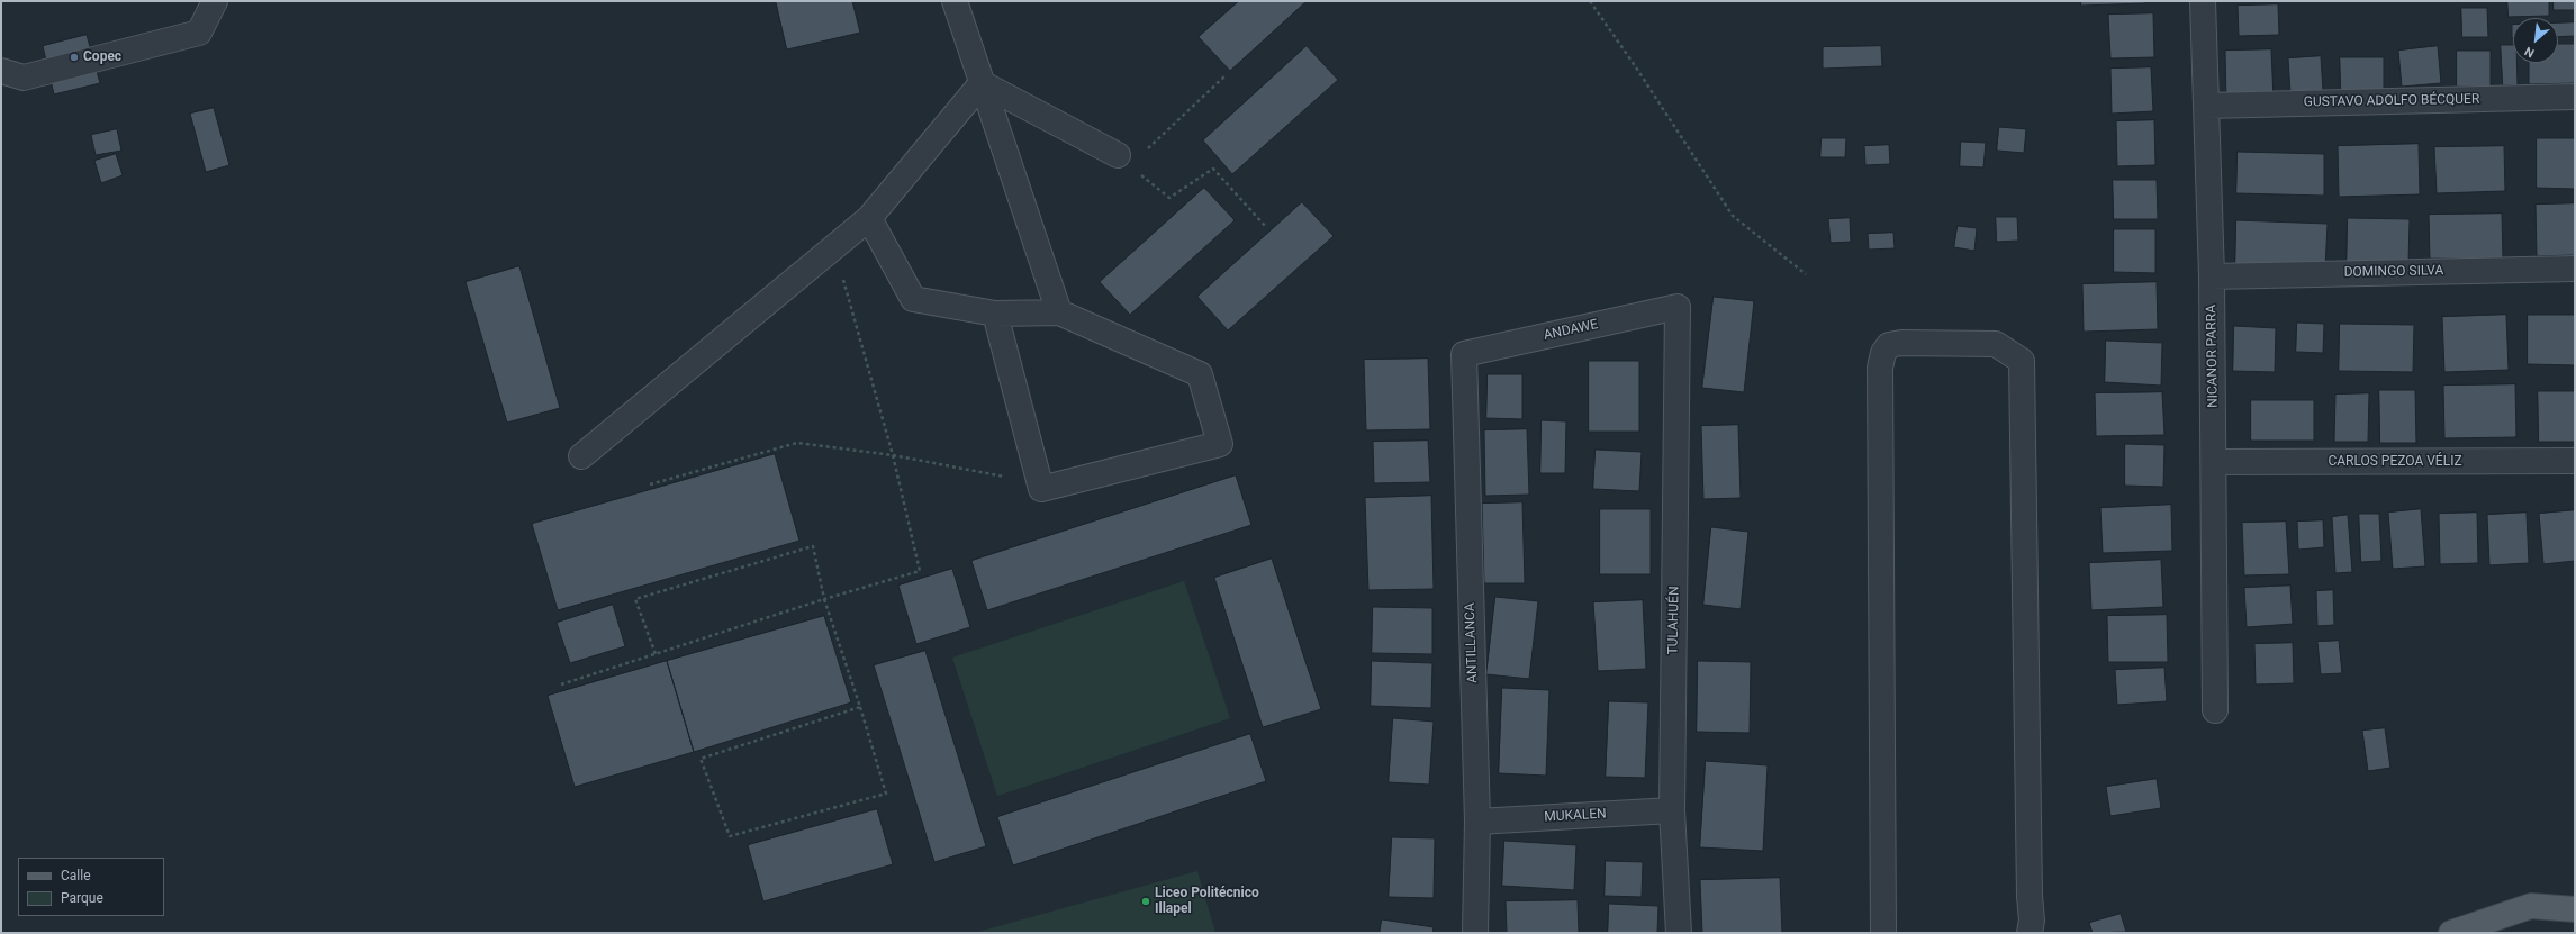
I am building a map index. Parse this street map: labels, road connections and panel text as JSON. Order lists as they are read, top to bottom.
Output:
{
  "streets": {
    "street": [
      "GUSTAVO ADOLFO BÉCQUER",
      "DOMINGO SILVA",
      "ANDAWE",
      "NICANOR PARRA",
      "CARLOS PEZOA VÉLIZ",
      "TULAHUÉN",
      "ANTILLANCA",
      "MUKALEN"
    ]
  },
  "crossings": [
    ["GUSTAVO ADOLFO BÉCQUER", "NICANOR PARRA"],
    ["DOMINGO SILVA", "NICANOR PARRA"],
    ["ANDAWE", "TULAHUÉN"],
    ["ANDAWE", "ANTILLANCA"],
    ["NICANOR PARRA", "CARLOS PEZOA VÉLIZ"],
    ["TULAHUÉN", "MUKALEN"],
    ["ANTILLANCA", "MUKALEN"]
  ],
  "places": ["Copec", "Liceo Politécnico Illapel"],
  "legend": ["Calle", "Parque"],
  "north": "bottom left"
}
